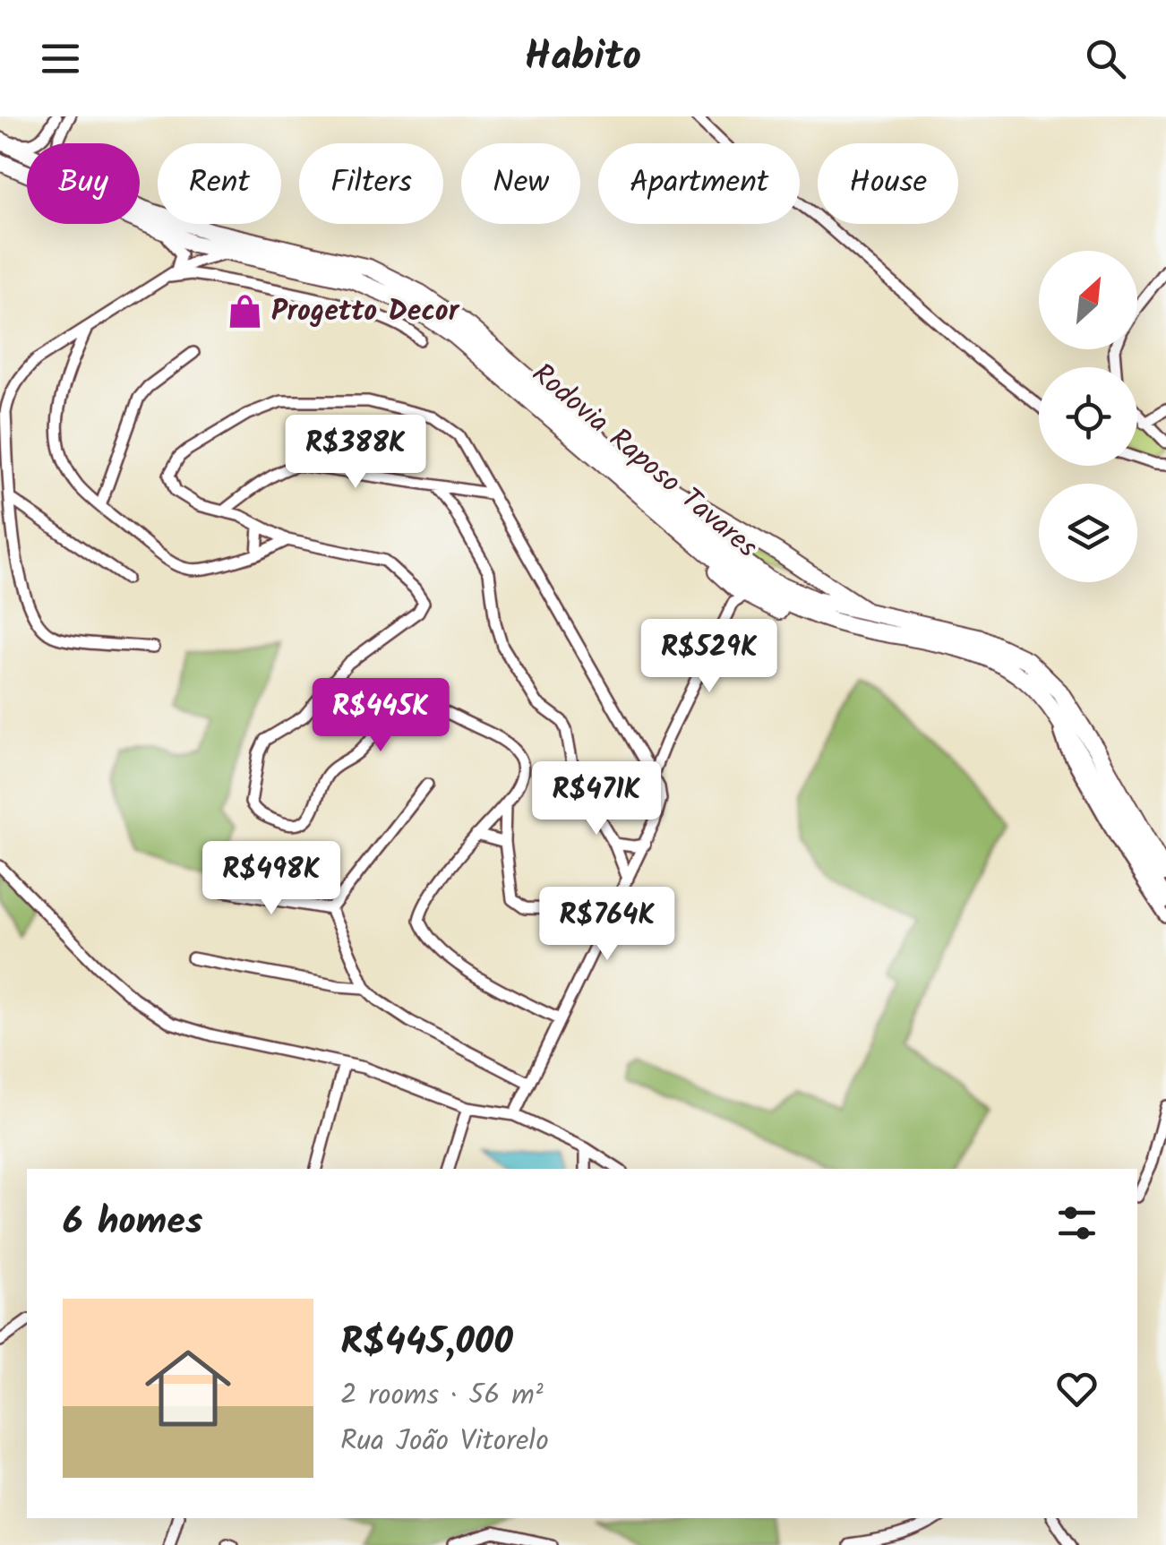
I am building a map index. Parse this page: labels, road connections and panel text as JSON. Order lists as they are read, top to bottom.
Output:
{
  "streets": {
    "highway": ["Rodovia Raposo Tavares"]
  },
  "places": {
    "shop": ["Progetto Decor"]
  },
  "north": "top right",
  "page": {
    "header": "Habito",
    "chip": [
      "Buy",
      "Rent",
      "Filters",
      "New",
      "Apartment",
      "House"
    ],
    "price": [
      "R$388K",
      "R$529K",
      "R$445K",
      "R$471K",
      "R$498K",
      "R$764K"
    ],
    "heading": "6 homes",
    "list": [
      {
        "name": "R$445,000",
        "note": "2 rooms · 56 m² · Rua João Vitorelo"
      }
    ]
  }
}
